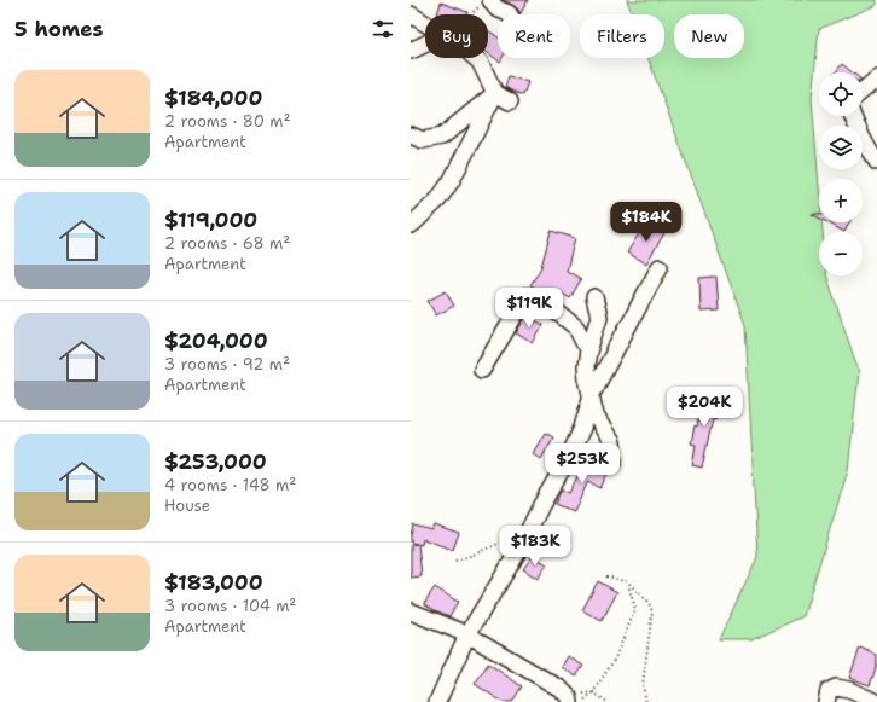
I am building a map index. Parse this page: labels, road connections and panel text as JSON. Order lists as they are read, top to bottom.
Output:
{
  "page": {
    "heading": "5 homes",
    "chip": [
      "Buy",
      "Rent",
      "Filters",
      "New"
    ],
    "list": [
      {
        "name": "$184,000",
        "note": "2 rooms · 80 m² · Apartment"
      },
      {
        "name": "$119,000",
        "note": "2 rooms · 68 m² · Apartment"
      },
      {
        "name": "$204,000",
        "note": "3 rooms · 92 m² · Apartment"
      },
      {
        "name": "$253,000",
        "note": "4 rooms · 148 m² · House"
      },
      {
        "name": "$183,000",
        "note": "3 rooms · 104 m² · Apartment"
      }
    ],
    "map_buttons": ["+", "−"],
    "price": [
      "$184K",
      "$119K",
      "$204K",
      "$253K",
      "$183K"
    ]
  }
}
